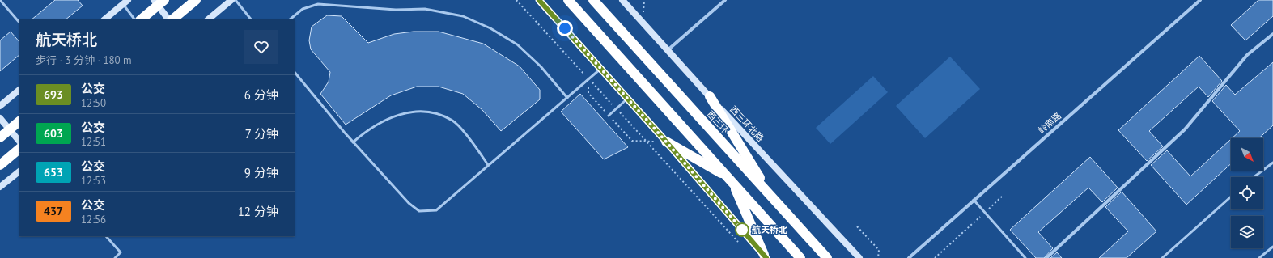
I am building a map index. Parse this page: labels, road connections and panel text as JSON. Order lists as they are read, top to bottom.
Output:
{
  "streets": {
    "highway": ["西三环"],
    "street": ["岭南路", "西三环北路"]
  },
  "places": ["航天桥北"],
  "lines": ["bus line 693"],
  "north": "bottom right",
  "page": {
    "heading": ["航天桥北", "步行 · 3 分钟 · 180 m"],
    "list": [
      {
        "mark": "693",
        "name": "公交",
        "note": "12:50",
        "value": "6 分钟"
      },
      {
        "mark": "603",
        "name": "公交",
        "note": "12:51",
        "value": "7 分钟"
      },
      {
        "mark": "653",
        "name": "公交",
        "note": "12:53",
        "value": "9 分钟"
      },
      {
        "mark": "437",
        "name": "公交",
        "note": "12:56",
        "value": "12 分钟"
      }
    ]
  }
}
